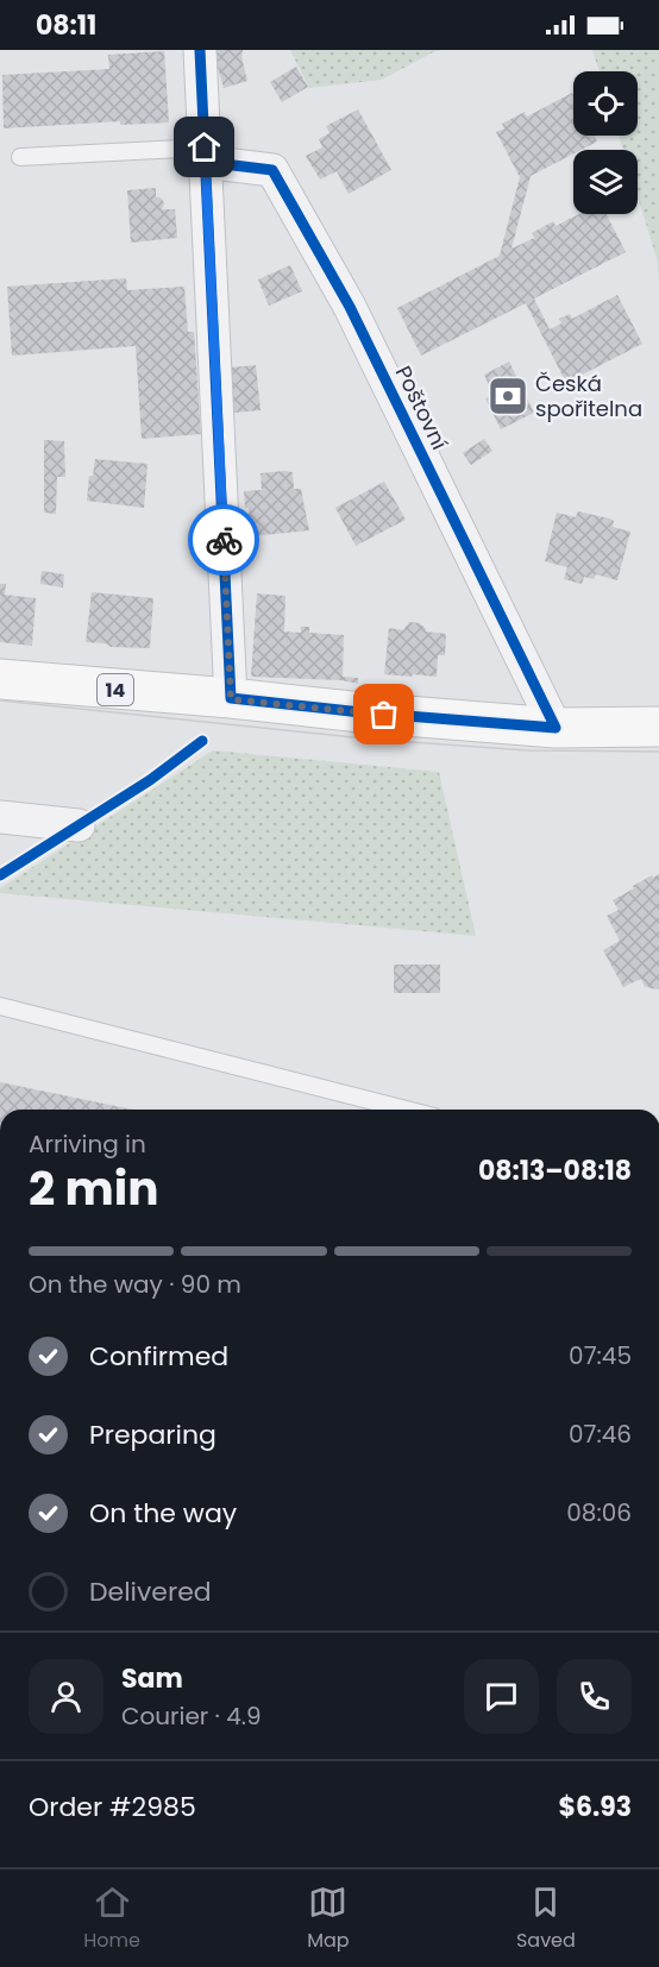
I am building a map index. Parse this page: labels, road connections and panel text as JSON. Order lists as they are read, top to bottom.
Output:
{
  "streets": {
    "main road": ["14"],
    "street": ["Poštovní"]
  },
  "crossings": [
    ["Poštovní", "14"]
  ],
  "places": {
    "bank": ["Česká spořitelna"]
  },
  "page": {
    "status": "08:11",
    "heading": ["2 min", "Arriving in", "08:13–08:18"],
    "panel": [
      "Sam",
      "Courier · 4.9",
      "Order #2985",
      "$6.93"
    ],
    "bar": "On the way · 90 m",
    "list": [
      ["Confirmed", "07:45"],
      ["Preparing", "07:46"],
      ["On the way", "08:06"],
      "Delivered"
    ],
    "tabs": ["Home", "Map", "Saved"]
  }
}
